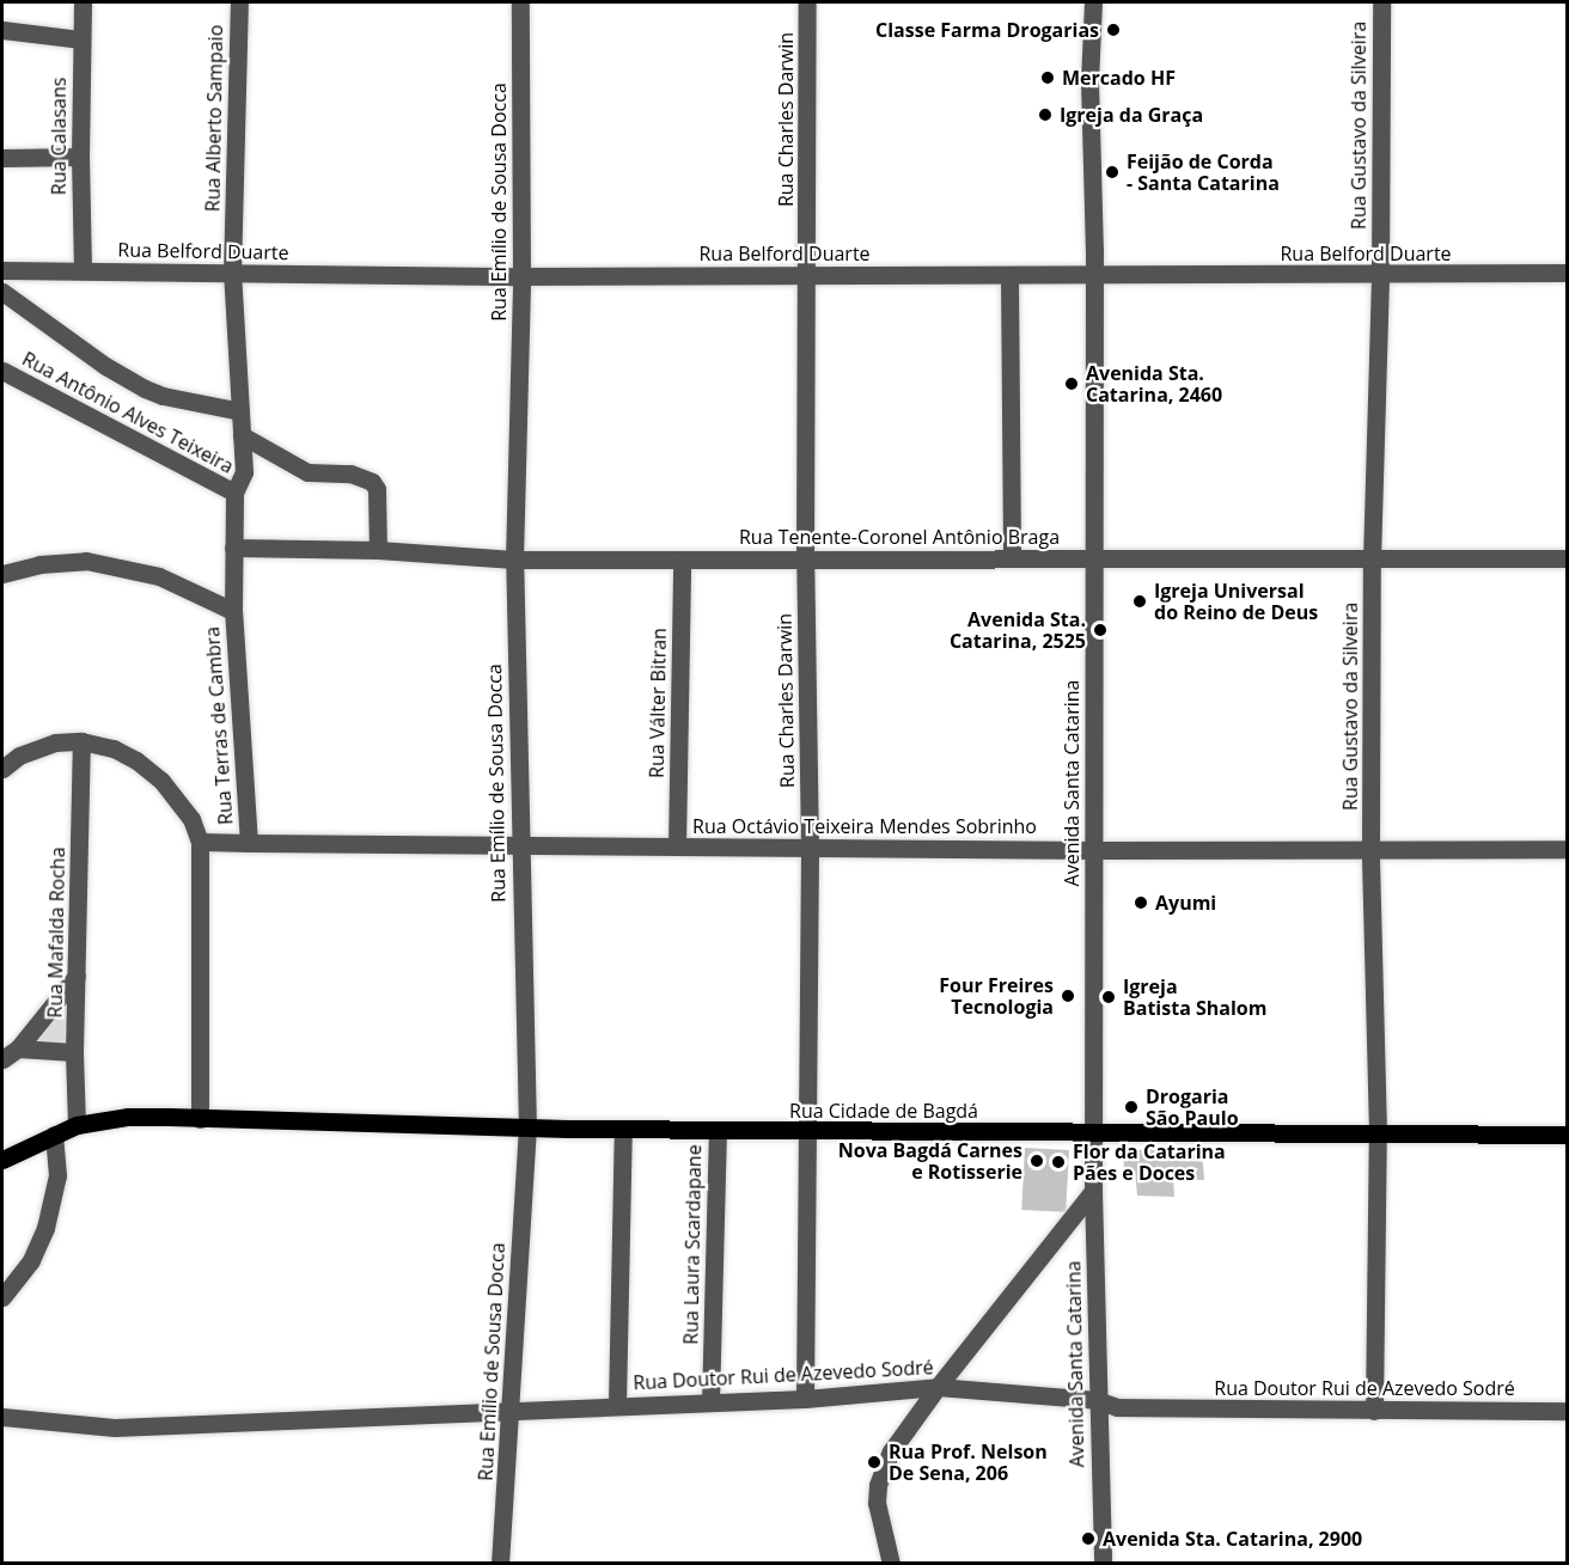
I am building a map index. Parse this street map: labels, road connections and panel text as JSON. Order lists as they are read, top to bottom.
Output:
{
  "streets": {
    "main road": ["Rua Cidade de Bagdá"],
    "street": [
      "Rua Alberto Sampaio",
      "Rua Charles Darwin",
      "Rua Gustavo da Silveira",
      "Rua Calasans",
      "Rua Emílio de Sousa Docca",
      "Rua Belford Duarte",
      "Rua Antônio Alves Teixeira",
      "Rua Tenente-Coronel Antônio Braga",
      "Rua Válter Bitran",
      "Rua Terras de Cambra",
      "Avenida Santa Catarina",
      "Rua Octávio Teixeira Mendes Sobrinho",
      "Rua Mafalda Rocha",
      "Rua Laura Scardapane",
      "Rua Doutor Rui de Azevedo Sodré"
    ]
  },
  "crossings": [
    ["Rua Alberto Sampaio", "Rua Belford Duarte"],
    ["Rua Alberto Sampaio", "Rua Antônio Alves Teixeira"],
    ["Rua Alberto Sampaio", "Rua Terras de Cambra"],
    ["Rua Charles Darwin", "Rua Belford Duarte"],
    ["Rua Charles Darwin", "Rua Tenente-Coronel Antônio Braga"],
    ["Rua Charles Darwin", "Rua Octávio Teixeira Mendes Sobrinho"],
    ["Rua Charles Darwin", "Rua Cidade de Bagdá"],
    ["Rua Charles Darwin", "Rua Doutor Rui de Azevedo Sodré"],
    ["Rua Gustavo da Silveira", "Rua Belford Duarte"],
    ["Rua Gustavo da Silveira", "Rua Tenente-Coronel Antônio Braga"],
    ["Rua Gustavo da Silveira", "Rua Octávio Teixeira Mendes Sobrinho"],
    ["Rua Gustavo da Silveira", "Rua Cidade de Bagdá"],
    ["Rua Gustavo da Silveira", "Rua Doutor Rui de Azevedo Sodré"],
    ["Rua Calasans", "Rua Belford Duarte"],
    ["Rua Emílio de Sousa Docca", "Rua Belford Duarte"],
    ["Rua Emílio de Sousa Docca", "Rua Tenente-Coronel Antônio Braga"],
    ["Rua Emílio de Sousa Docca", "Rua Octávio Teixeira Mendes Sobrinho"],
    ["Rua Emílio de Sousa Docca", "Rua Cidade de Bagdá"],
    ["Rua Emílio de Sousa Docca", "Rua Doutor Rui de Azevedo Sodré"],
    ["Rua Belford Duarte", "Avenida Santa Catarina"],
    ["Rua Antônio Alves Teixeira", "Rua Terras de Cambra"],
    ["Rua Tenente-Coronel Antônio Braga", "Rua Válter Bitran"],
    ["Rua Tenente-Coronel Antônio Braga", "Rua Terras de Cambra"],
    ["Rua Tenente-Coronel Antônio Braga", "Avenida Santa Catarina"],
    ["Rua Válter Bitran", "Rua Octávio Teixeira Mendes Sobrinho"],
    ["Rua Terras de Cambra", "Rua Octávio Teixeira Mendes Sobrinho"],
    ["Rua Terras de Cambra", "Rua Cidade de Bagdá"],
    ["Avenida Santa Catarina", "Rua Octávio Teixeira Mendes Sobrinho"],
    ["Avenida Santa Catarina", "Rua Cidade de Bagdá"],
    ["Avenida Santa Catarina", "Rua Doutor Rui de Azevedo Sodré"],
    ["Rua Mafalda Rocha", "Rua Cidade de Bagdá"],
    ["Rua Cidade de Bagdá", "Rua Laura Scardapane"],
    ["Rua Laura Scardapane", "Rua Doutor Rui de Azevedo Sodré"]
  ],
  "places": [
    "Classe Farma Drogarias",
    "Mercado HF",
    "Igreja da Graça",
    "Feijão de Corda - Santa Catarina",
    "Avenida Sta. Catarina, 2460",
    "Igreja Universal do Reino de Deus",
    "Avenida Sta. Catarina, 2525",
    "Ayumi",
    "Four Freires Tecnologia",
    "Igreja Batista Shalom",
    "Drogaria São Paulo",
    "Nova Bagdá Carnes e Rotisserie",
    "Flor da Catarina Pães e Doces",
    "Rua Prof. Nelson De Sena, 206",
    "Avenida Sta. Catarina, 2900"
  ]
}
